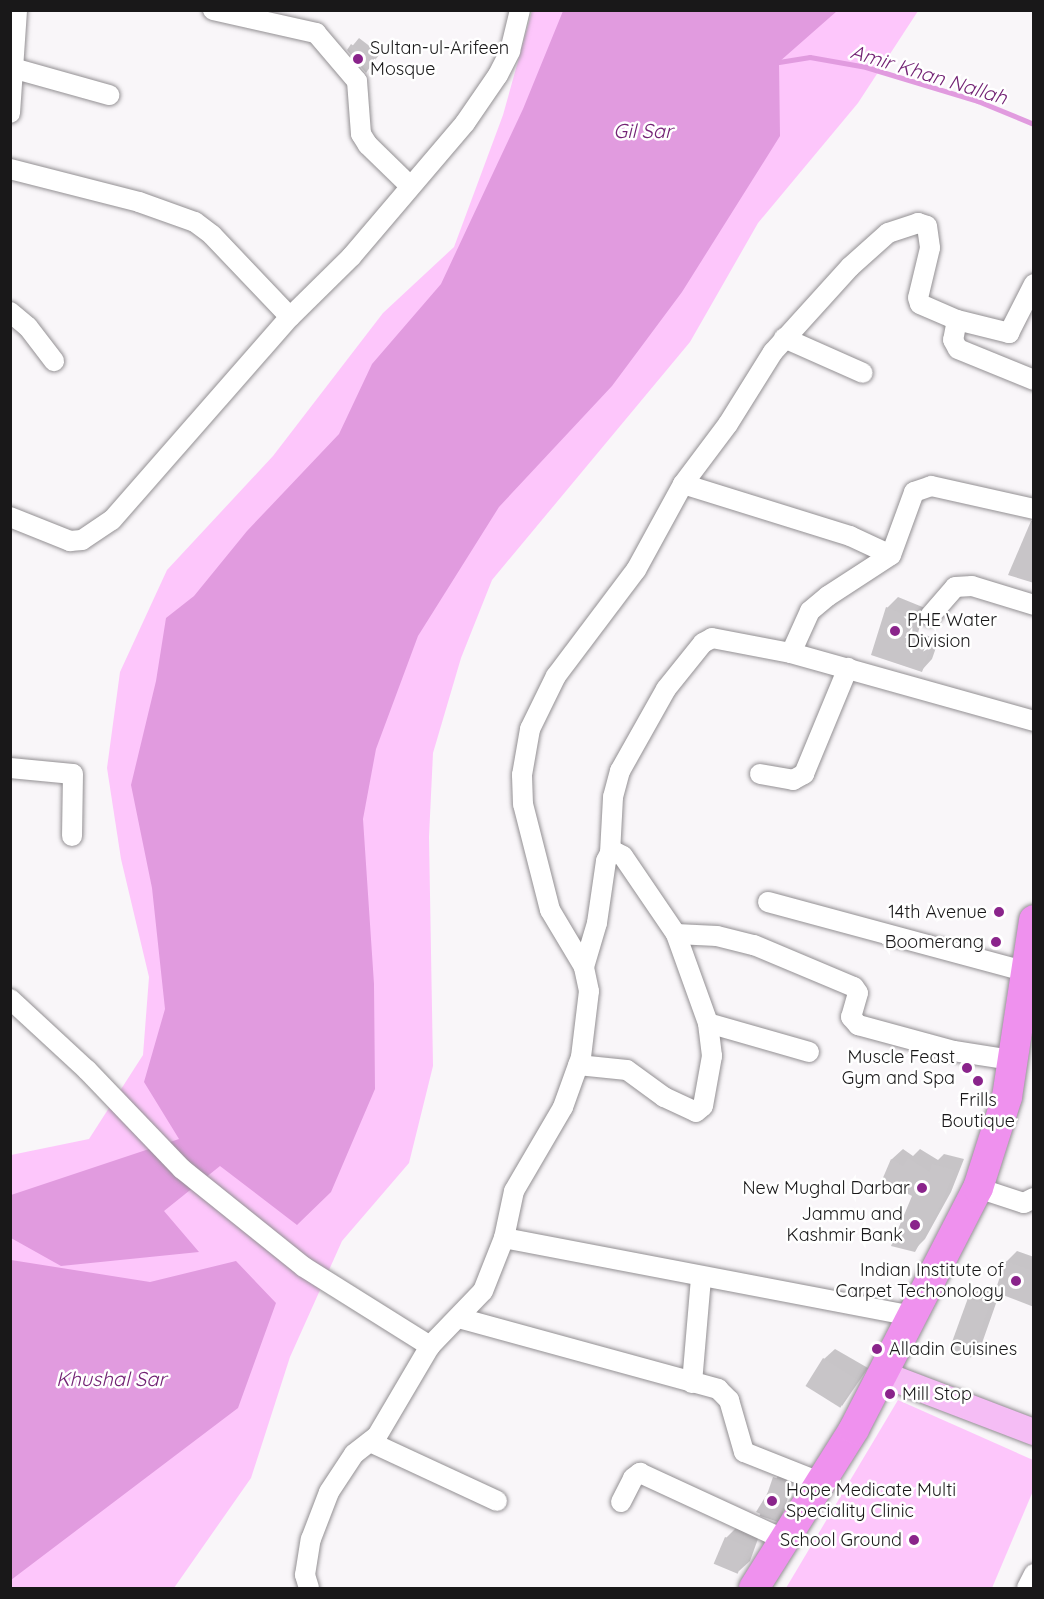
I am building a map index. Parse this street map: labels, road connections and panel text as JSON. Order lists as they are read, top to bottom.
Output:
{
  "water": ["Amir Khan Nallah", "Gil Sar", "Khushal Sar"],
  "places": [
    "Sultan-ul-Arifeen Mosque",
    "PHE Water Division",
    "14th Avenue",
    "Boomerang",
    "Muscle Feast Gym and Spa",
    "Frills Boutique",
    "New Mughal Darbar",
    "Jammu and Kashmir Bank",
    "Indian Institute of Carpet Techonology",
    "Alladin Cuisines",
    "Mill Stop",
    "Hope Medicate Multi Speciality Clinic",
    "School Ground"
  ]
}
